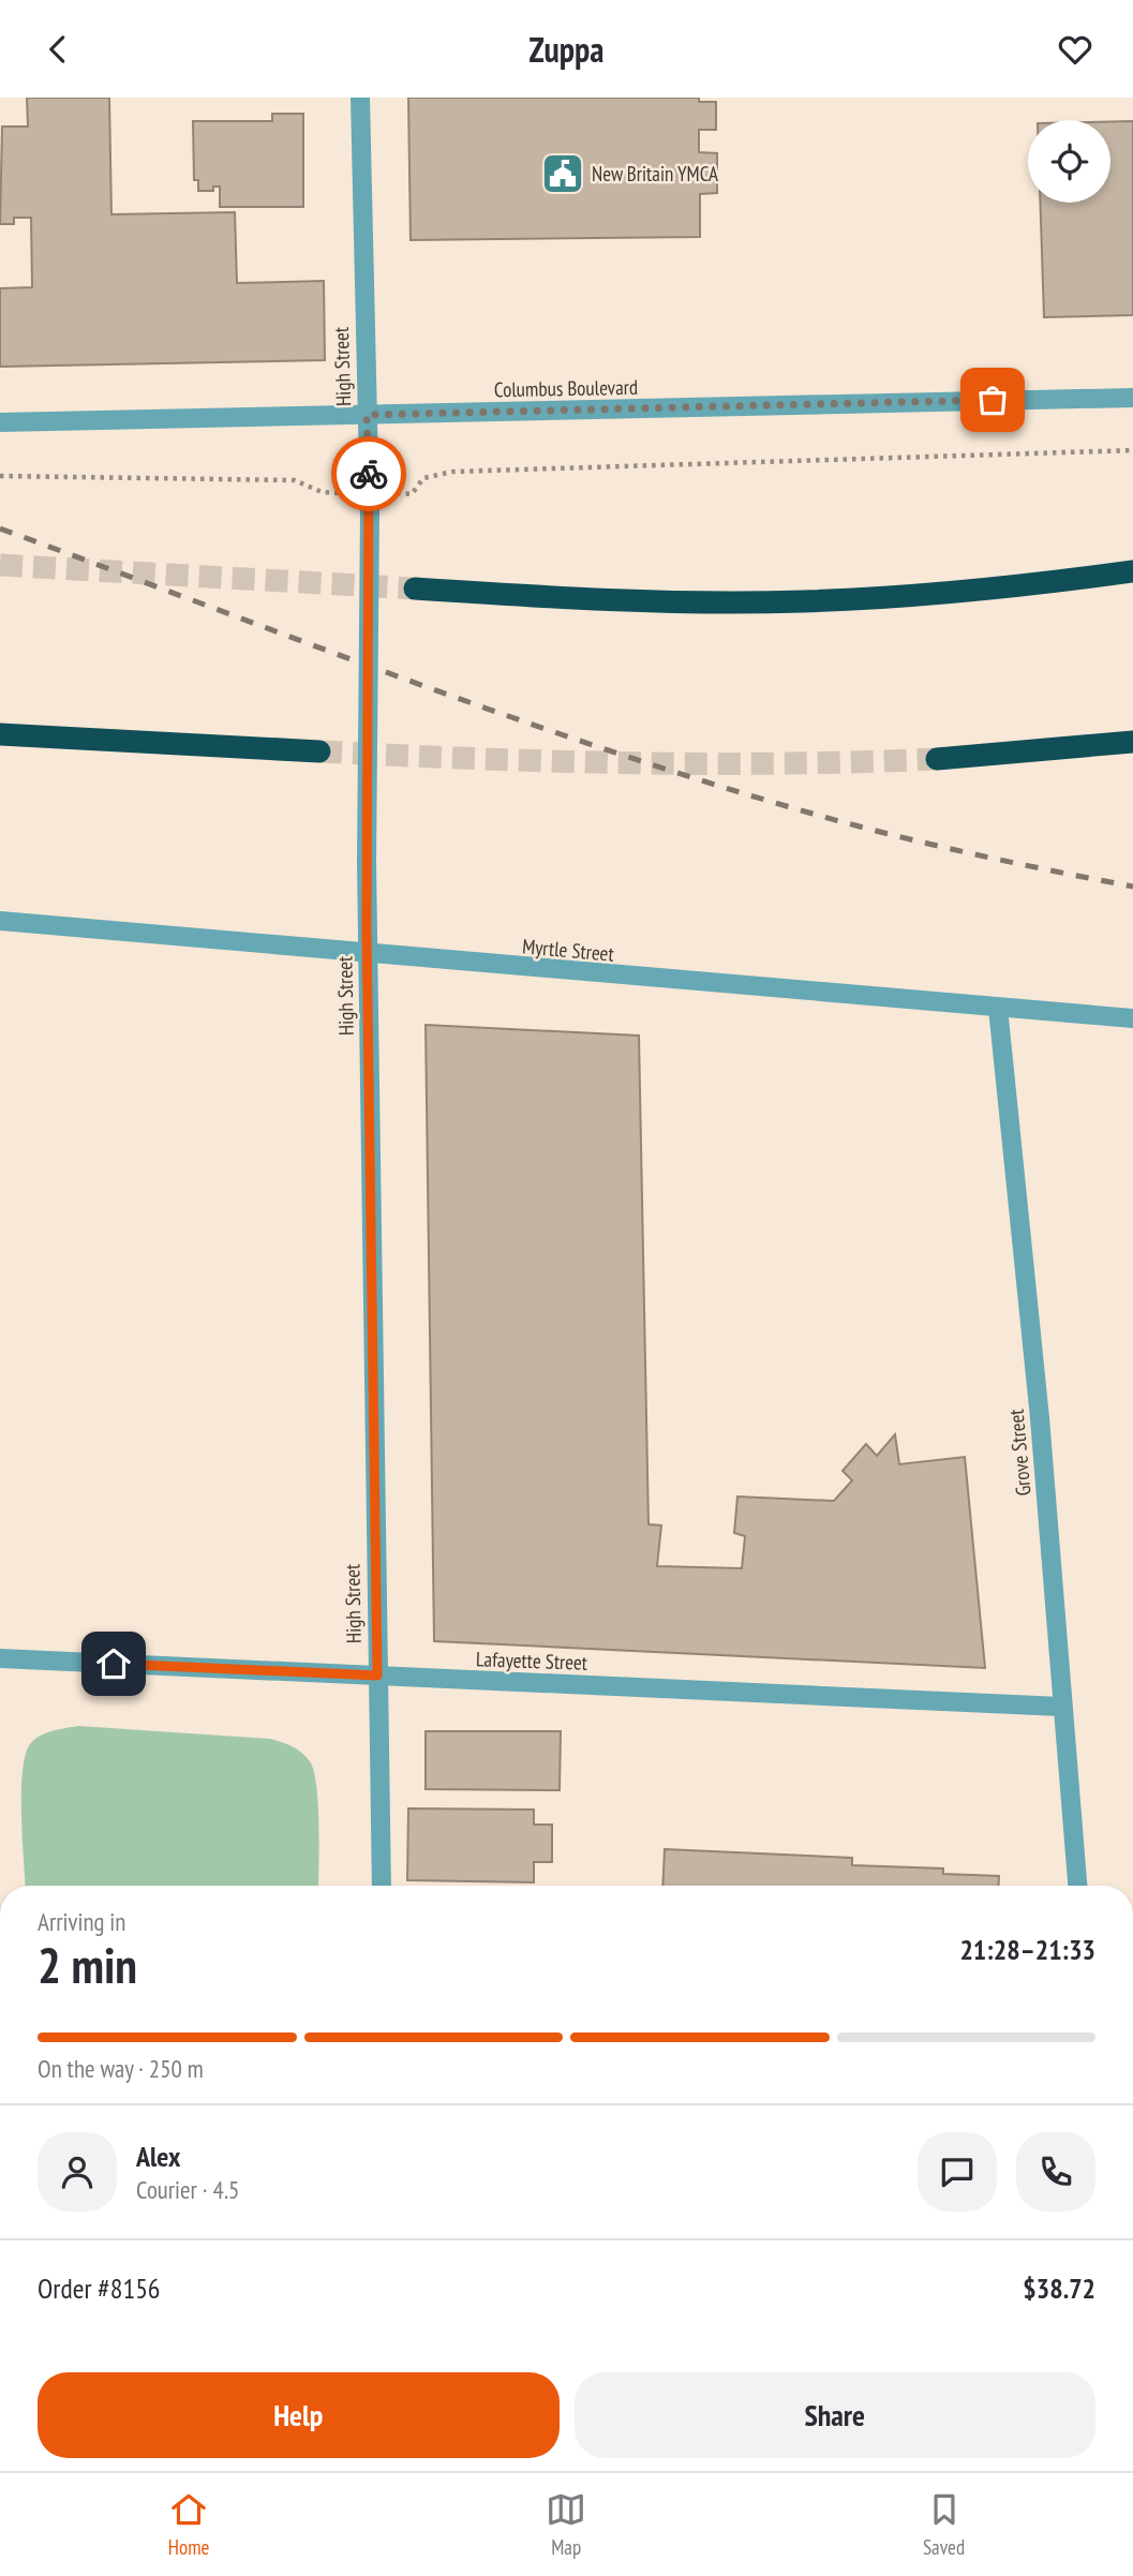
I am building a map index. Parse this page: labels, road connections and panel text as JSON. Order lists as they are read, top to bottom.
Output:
{
  "streets": {
    "street": [
      "High Street",
      "Columbus Boulevard",
      "Myrtle Street",
      "Grove Street",
      "Lafayette Street"
    ]
  },
  "crossings": [
    ["High Street", "Columbus Boulevard"],
    ["High Street", "Myrtle Street"],
    ["High Street", "Lafayette Street"],
    ["Myrtle Street", "Grove Street"],
    ["Grove Street", "Lafayette Street"]
  ],
  "places": {
    "public building": ["New Britain YMCA"]
  },
  "page": {
    "header": "Zuppa",
    "heading": ["2 min", "Arriving in", "21:28–21:33"],
    "panel": [
      "Alex",
      "Courier · 4.5",
      "Order #8156",
      "$38.72"
    ],
    "bar": "On the way · 250 m",
    "buttons": ["Help", "Share"],
    "tabs": ["Home", "Map", "Saved"]
  }
}
